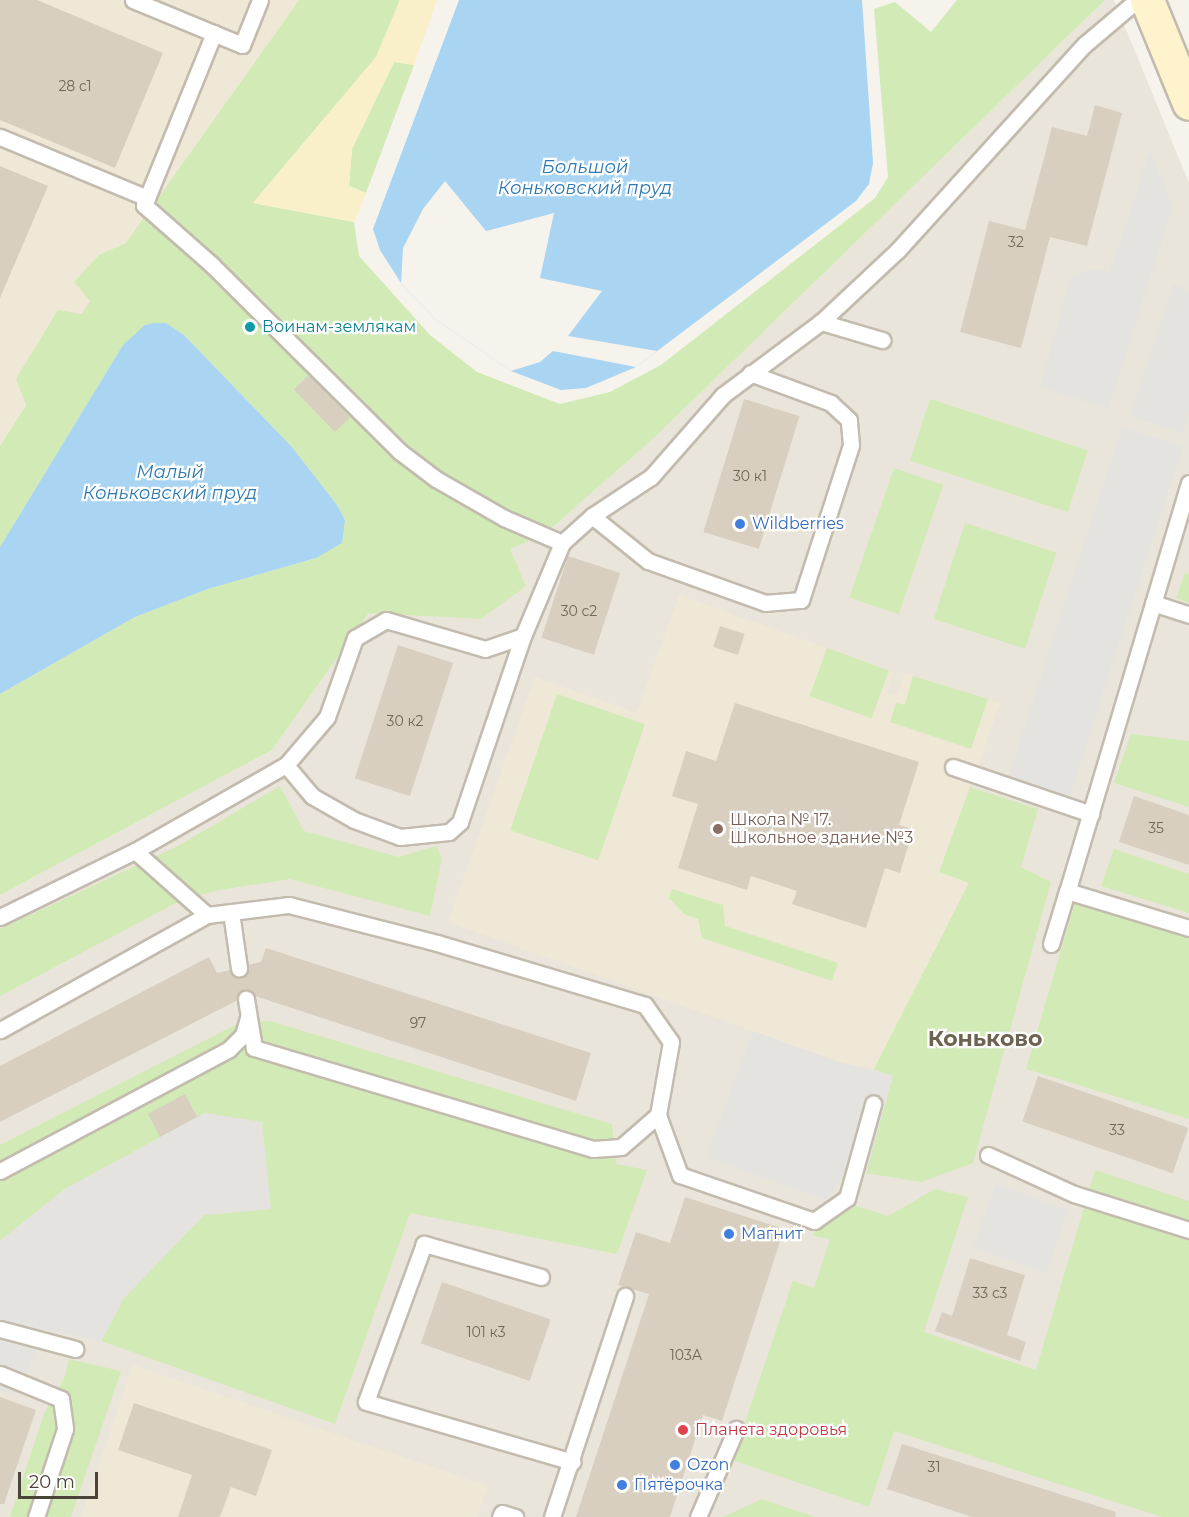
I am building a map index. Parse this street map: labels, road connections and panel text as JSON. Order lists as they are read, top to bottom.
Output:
{
  "districts": ["Коньково"],
  "water": ["Большой Коньковский пруд", "Малый Коньковский пруд"],
  "places": [
    "Воинам-землякам",
    "Wildberries",
    "Школа № 17. Школьное здание №3",
    "Магнит",
    "Планета здоровья",
    "Ozon",
    "Пятёрочка"
  ],
  "house_numbers": [
    "28 c1",
    "32",
    "30 к1",
    "30 с2",
    "30 к2",
    "35",
    "97",
    "33",
    "33 с3",
    "101 к3",
    "103А",
    "31"
  ],
  "scale_bar": "20 m"
}
